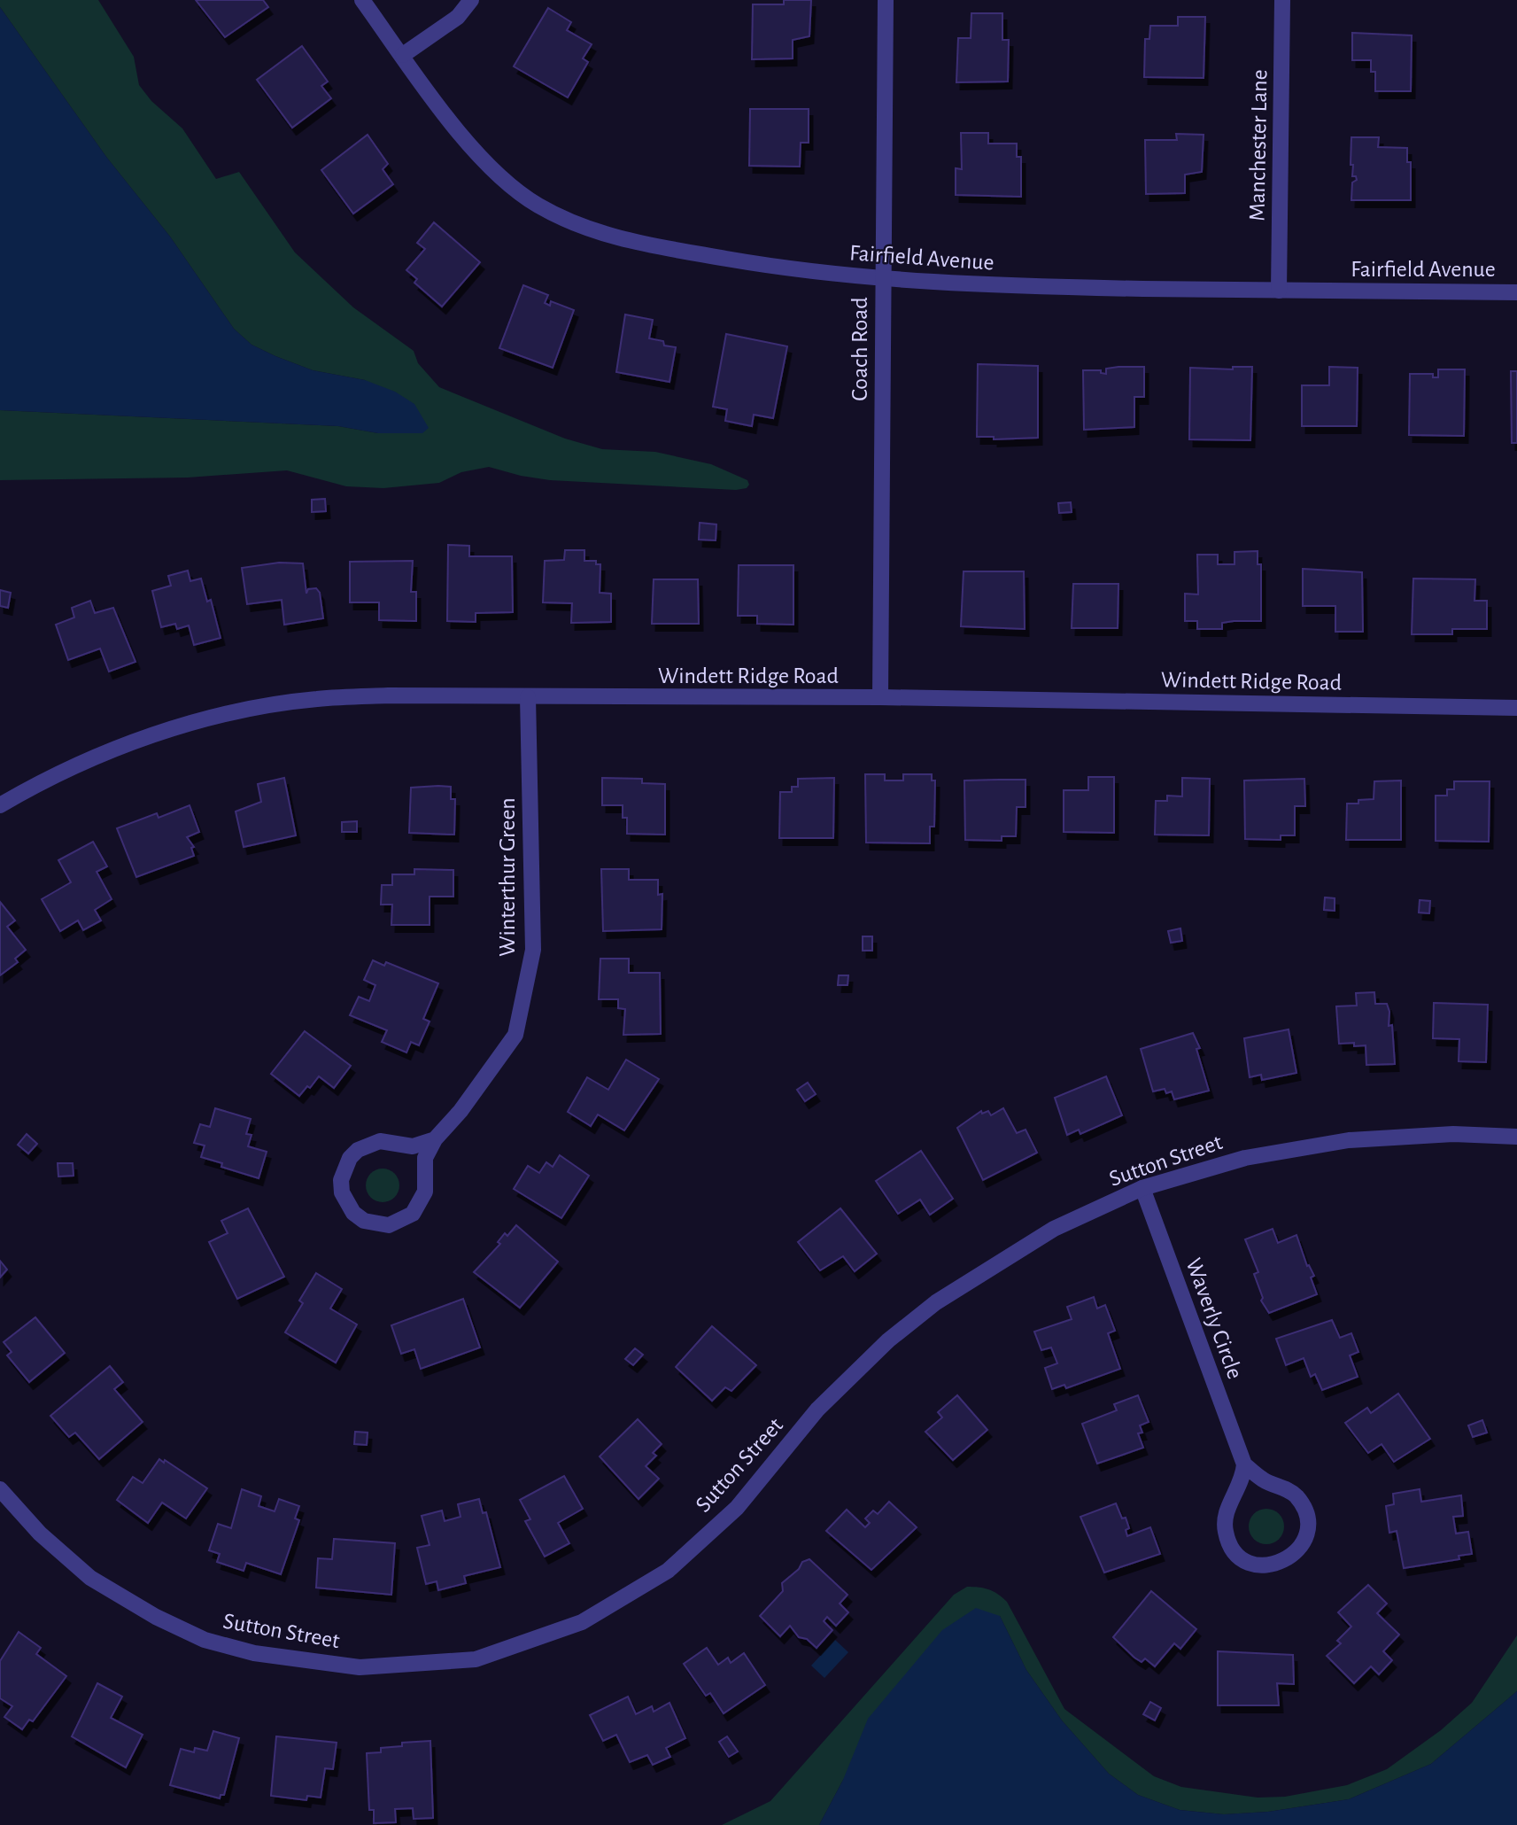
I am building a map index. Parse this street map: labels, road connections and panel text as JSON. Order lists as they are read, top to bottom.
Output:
{
  "streets": {
    "street": [
      "Manchester Lane",
      "Fairfield Avenue",
      "Coach Road",
      "Windett Ridge Road",
      "Winterthur Green",
      "Sutton Street",
      "Waverly Circle"
    ]
  },
  "crossings": [
    ["Manchester Lane", "Fairfield Avenue"],
    ["Fairfield Avenue", "Coach Road"],
    ["Coach Road", "Windett Ridge Road"],
    ["Windett Ridge Road", "Winterthur Green"],
    ["Sutton Street", "Waverly Circle"]
  ]
}
